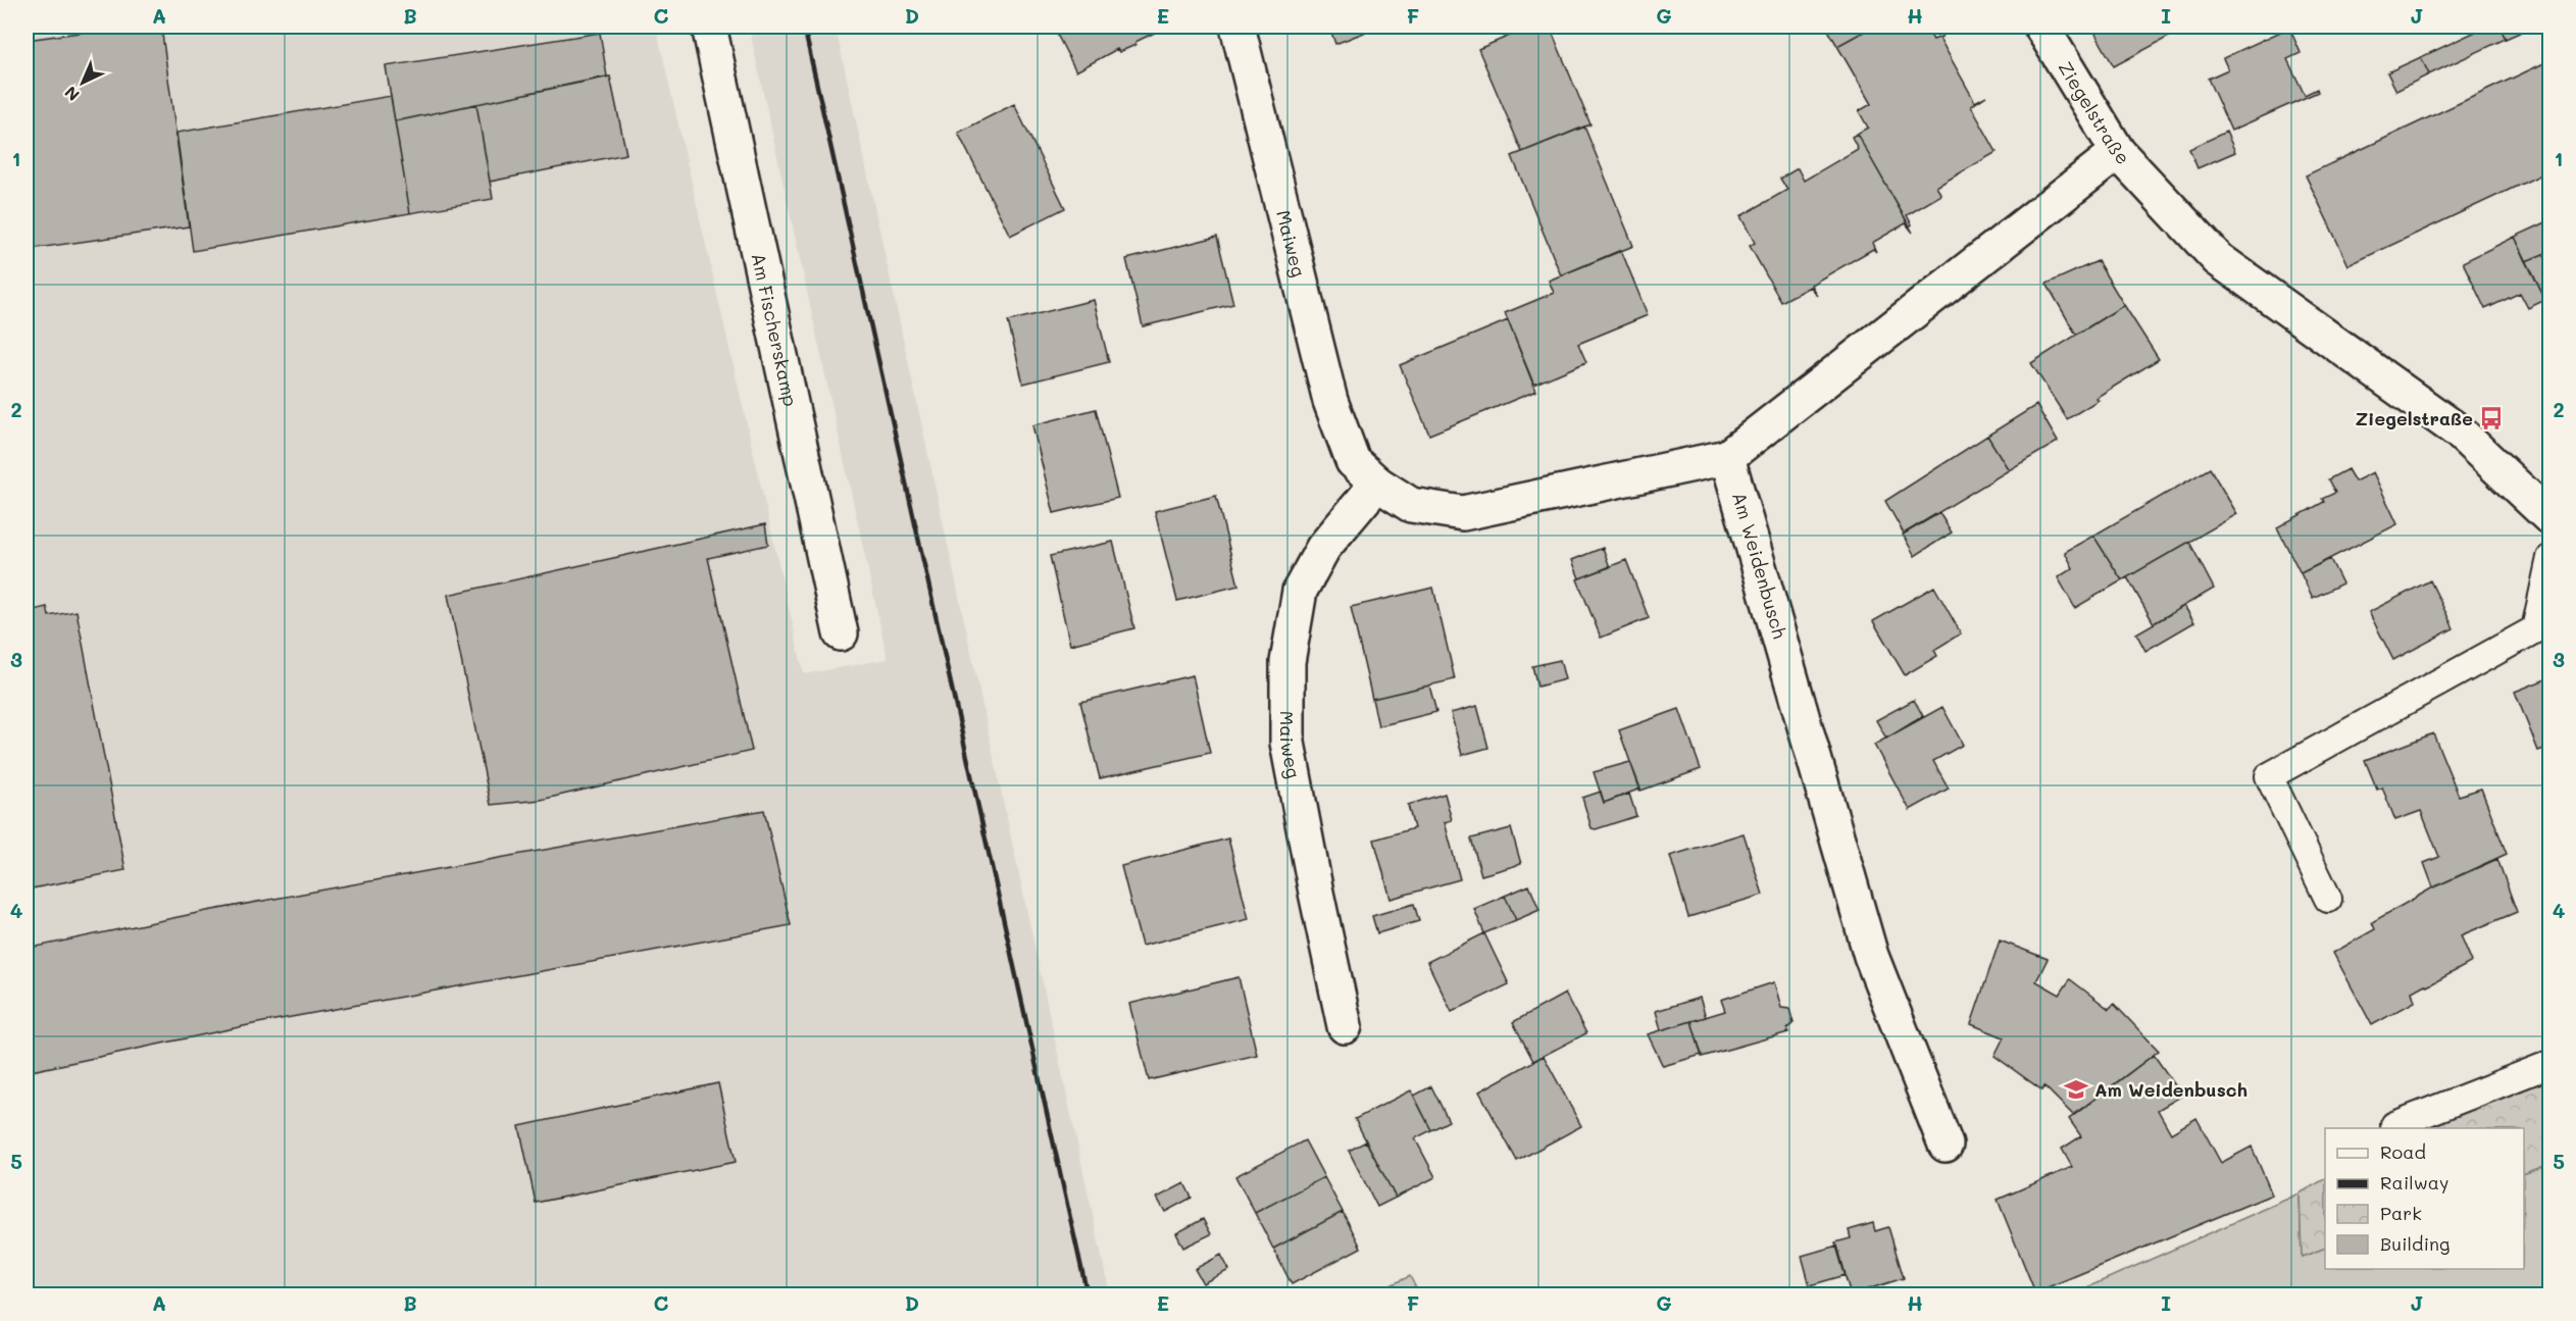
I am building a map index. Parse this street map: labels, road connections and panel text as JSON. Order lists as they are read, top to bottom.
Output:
{
  "streets": {
    "street": [
      "Ziegelstraße",
      "Maiweg",
      "Am Fischerskamp",
      "Am Weidenbusch"
    ]
  },
  "crossings": [
    ["Maiweg", "Am Weidenbusch"]
  ],
  "places": {
    "bus stop": ["Ziegelstraße"],
    "school or university": ["Am Weidenbusch"]
  },
  "legend": [
    "Road",
    "Railway",
    "Park",
    "Building"
  ],
  "north": "bottom left",
  "grid": {
    "columns": [
      "A",
      "B",
      "C",
      "D",
      "E",
      "F",
      "G",
      "H",
      "I",
      "J"
    ],
    "rows": [
      "1",
      "2",
      "3",
      "4",
      "5"
    ]
  }
}
